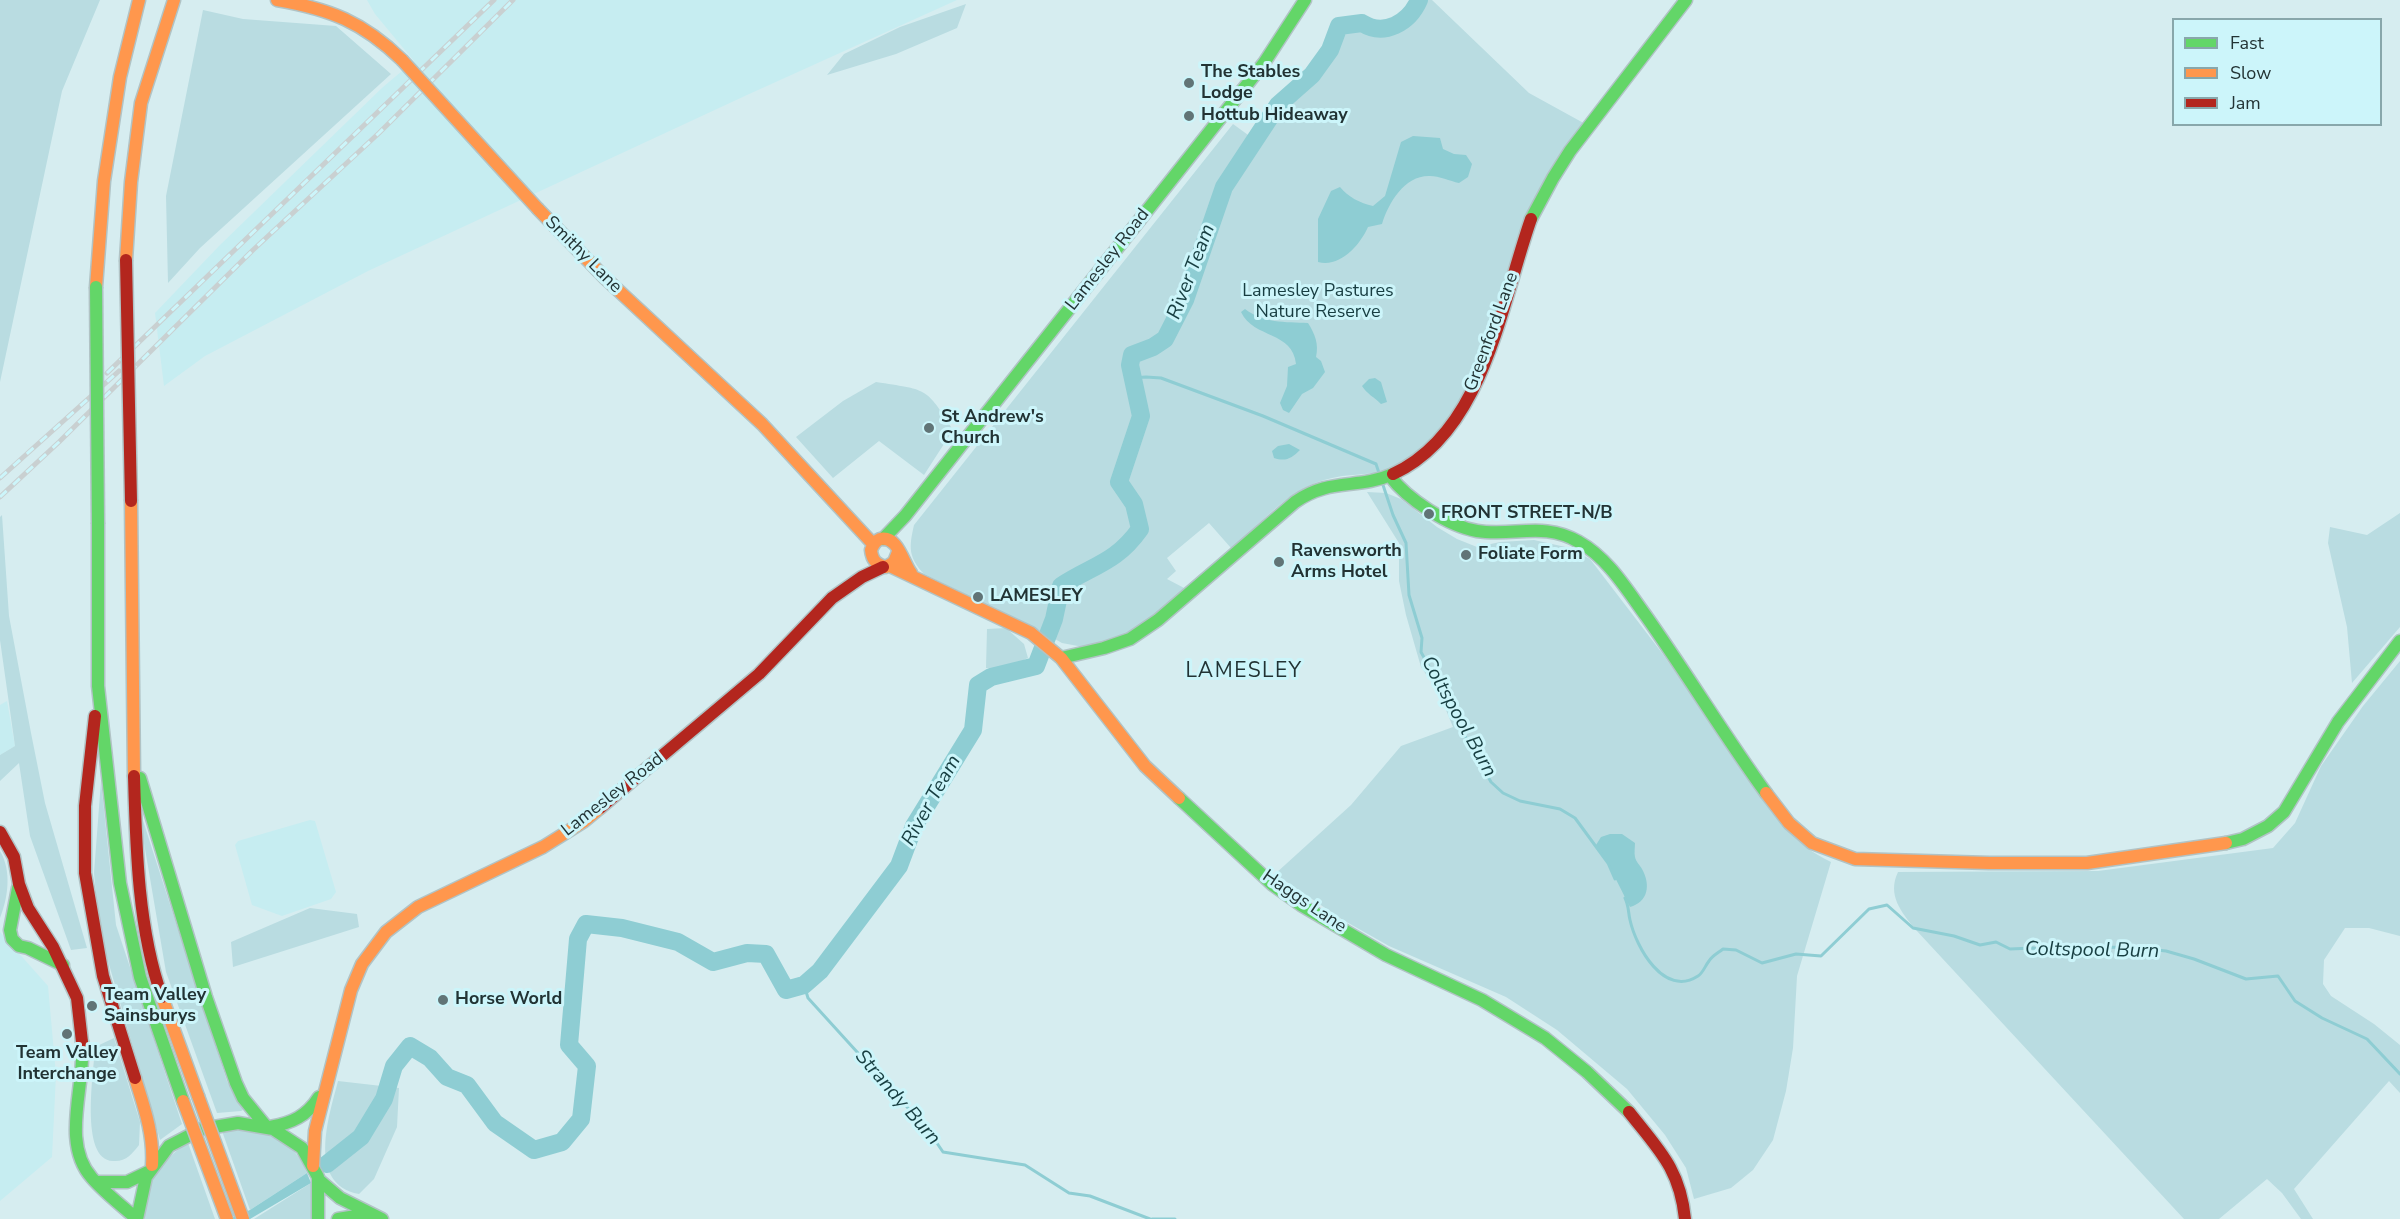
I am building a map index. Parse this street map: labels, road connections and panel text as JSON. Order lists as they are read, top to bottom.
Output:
{
  "streets": {
    "main road": [
      "Smithy Lane",
      "Lamesley Road",
      "Greenford Lane",
      "Haggs Lane"
    ]
  },
  "crossings": [
    ["Smithy Lane", "Lamesley Road"],
    ["Smithy Lane", "Haggs Lane"],
    ["Lamesley Road", "Haggs Lane"],
    ["Greenford Lane", "Haggs Lane"]
  ],
  "districts": ["LAMESLEY"],
  "water": ["River Team", "Coltspool Burn", "Strandy Burn"],
  "parks": ["Lamesley Pastures Nature Reserve"],
  "places": [
    "The Stables Lodge",
    "Hottub Hideaway",
    "St Andrew's Church",
    "FRONT STREET-N/B",
    "Foliate Form",
    "Ravensworth Arms Hotel",
    "LAMESLEY",
    "Horse World",
    "Team Valley Sainsburys",
    "Team Valley Interchange"
  ],
  "legend": ["Fast", "Slow", "Jam"]
}
